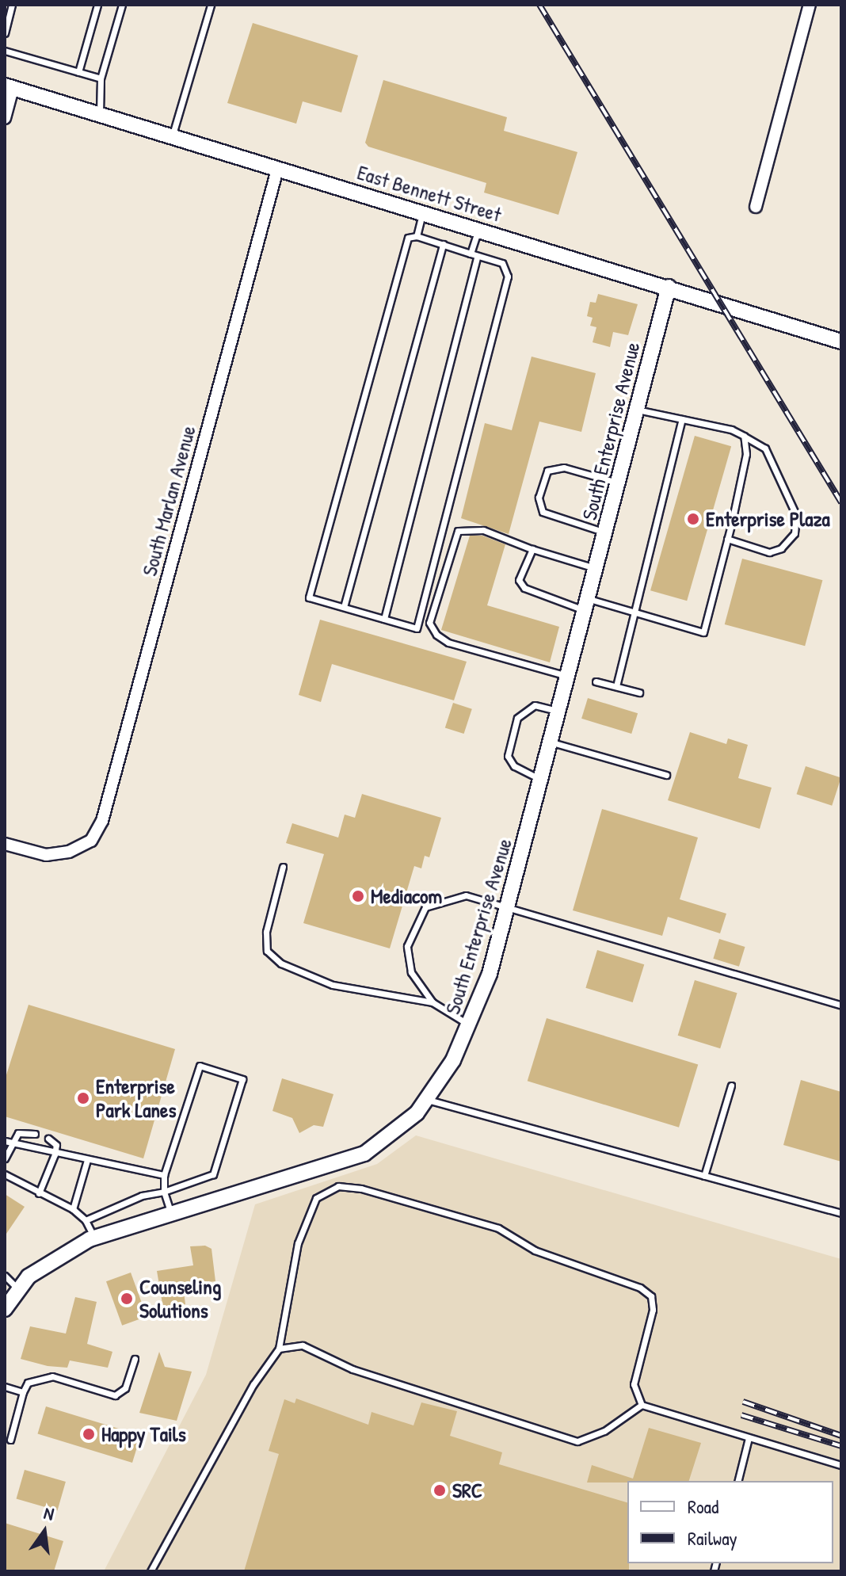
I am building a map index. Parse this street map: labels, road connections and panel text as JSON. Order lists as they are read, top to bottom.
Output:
{
  "streets": {
    "street": ["East Bennett Street", "South Enterprise Avenue", "South Marlan Avenue"]
  },
  "crossings": [
    ["East Bennett Street", "South Enterprise Avenue"],
    ["East Bennett Street", "South Marlan Avenue"]
  ],
  "places": [
    "Enterprise Plaza",
    "Mediacom",
    "Enterprise Park Lanes",
    "Counseling Solutions",
    "Happy Tails",
    "SRC"
  ],
  "legend": ["Road", "Railway"],
  "north": "top"
}
